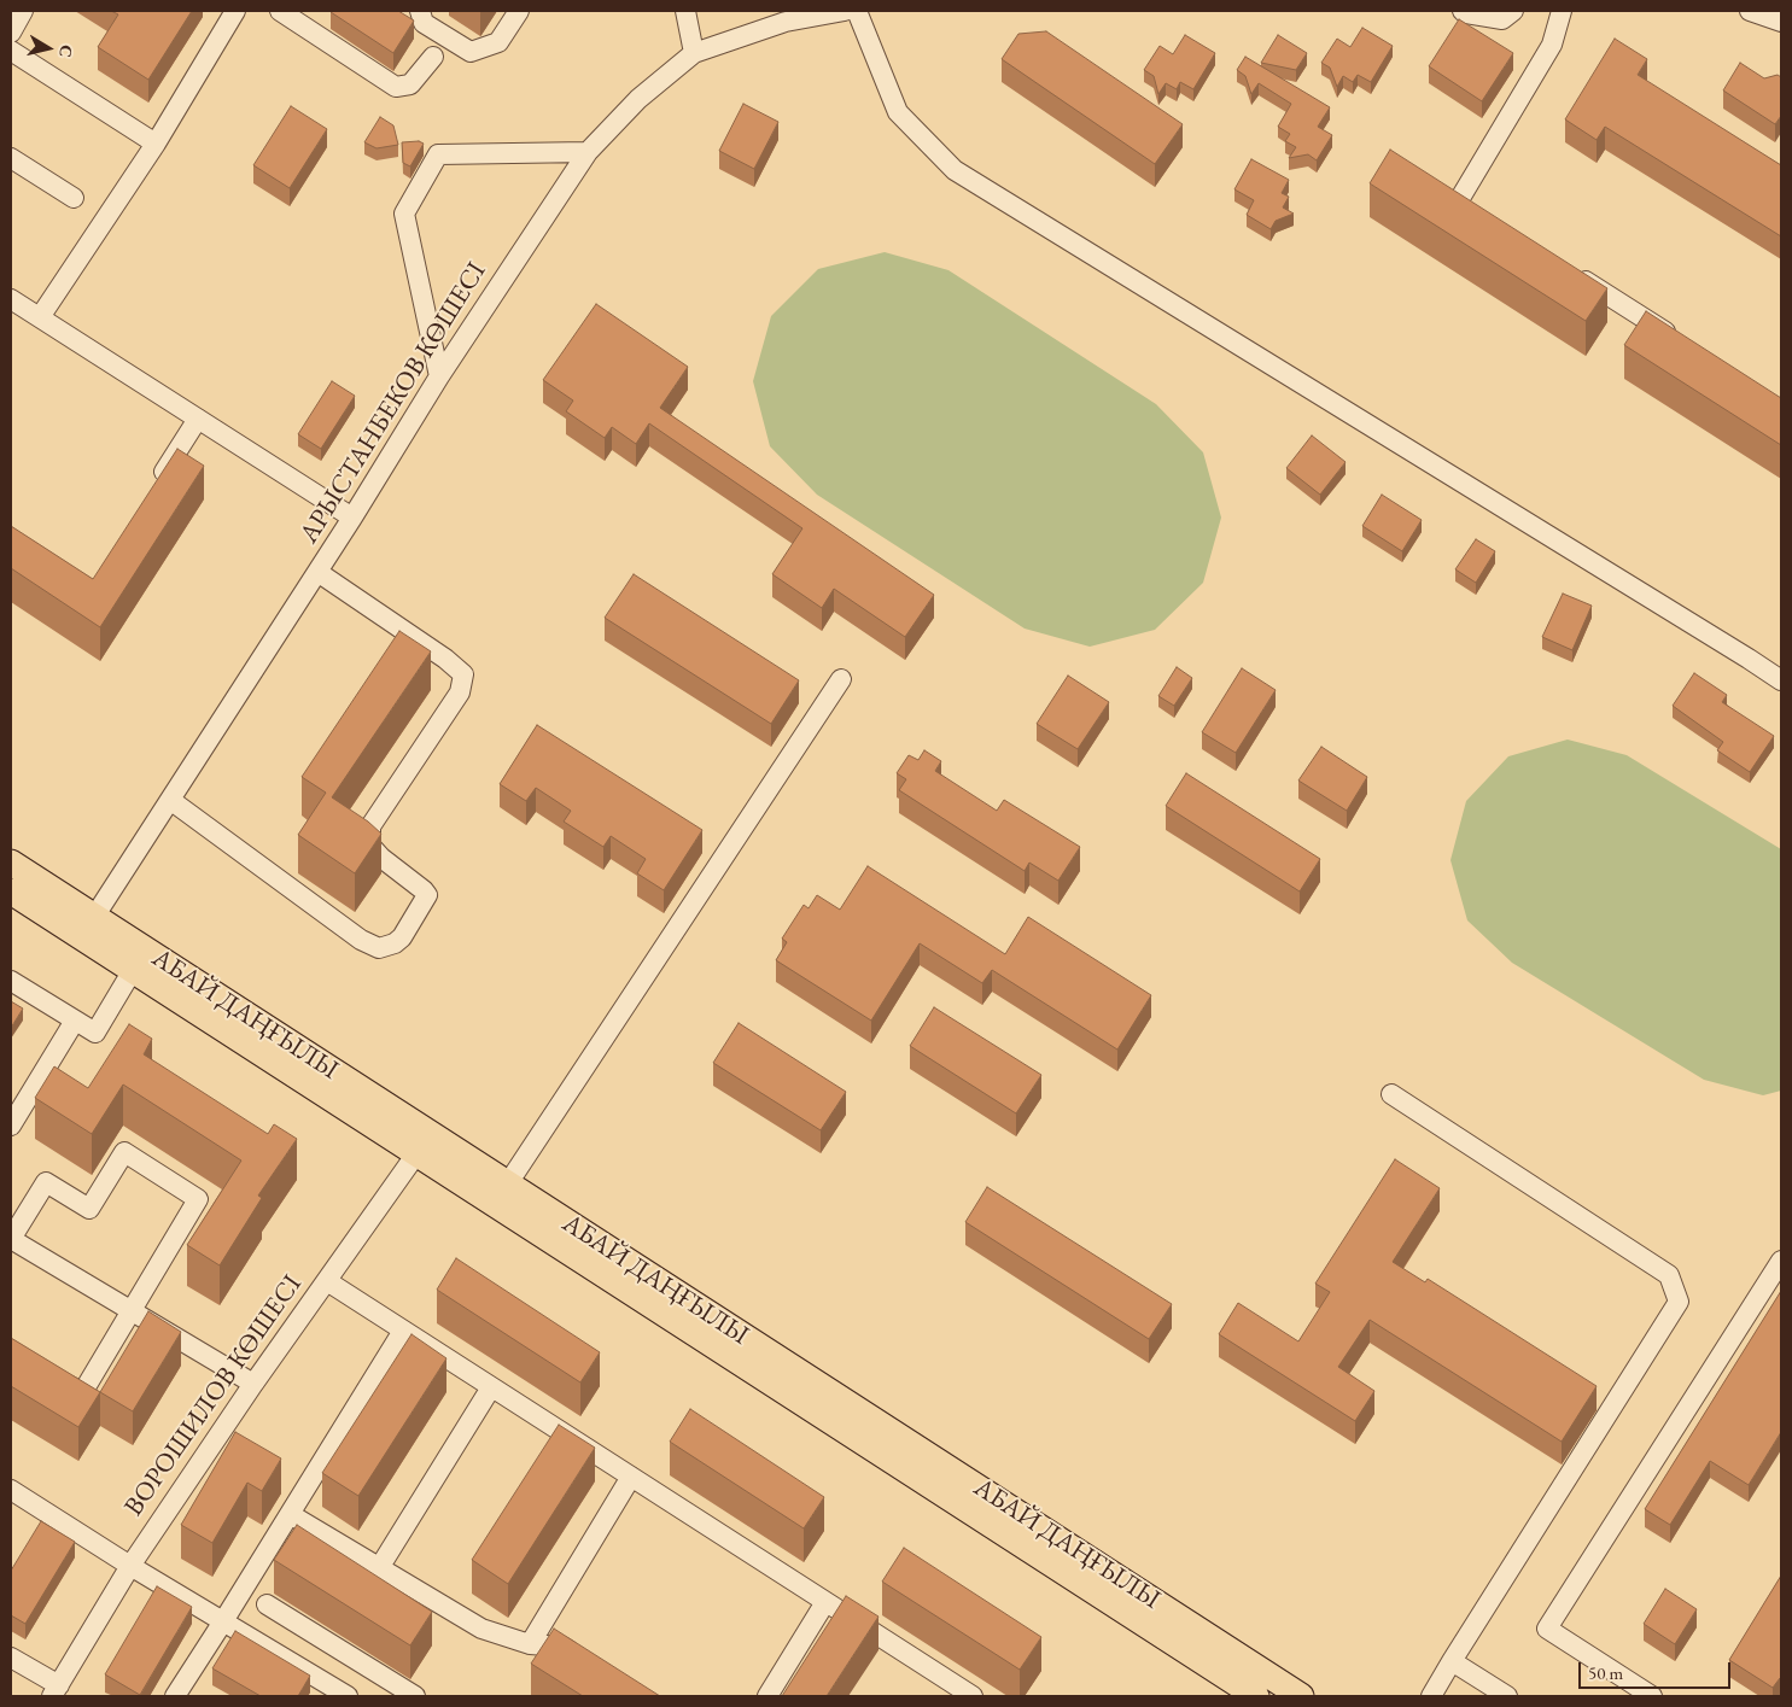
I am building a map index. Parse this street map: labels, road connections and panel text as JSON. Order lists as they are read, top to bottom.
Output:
{
  "streets": {
    "main road": ["АБАЙ ДАҢҒЫЛЫ"],
    "street": ["АРЫСТАНБЕКОВ КӨШЕСІ", "ВОРОШИЛОВ КӨШЕСІ"]
  },
  "crossings": [
    ["АРЫСТАНБЕКОВ КӨШЕСІ", "АБАЙ ДАҢҒЫЛЫ"],
    ["АБАЙ ДАҢҒЫЛЫ", "ВОРОШИЛОВ КӨШЕСІ"]
  ],
  "scale_bar": "50 m",
  "north": "right"
}
